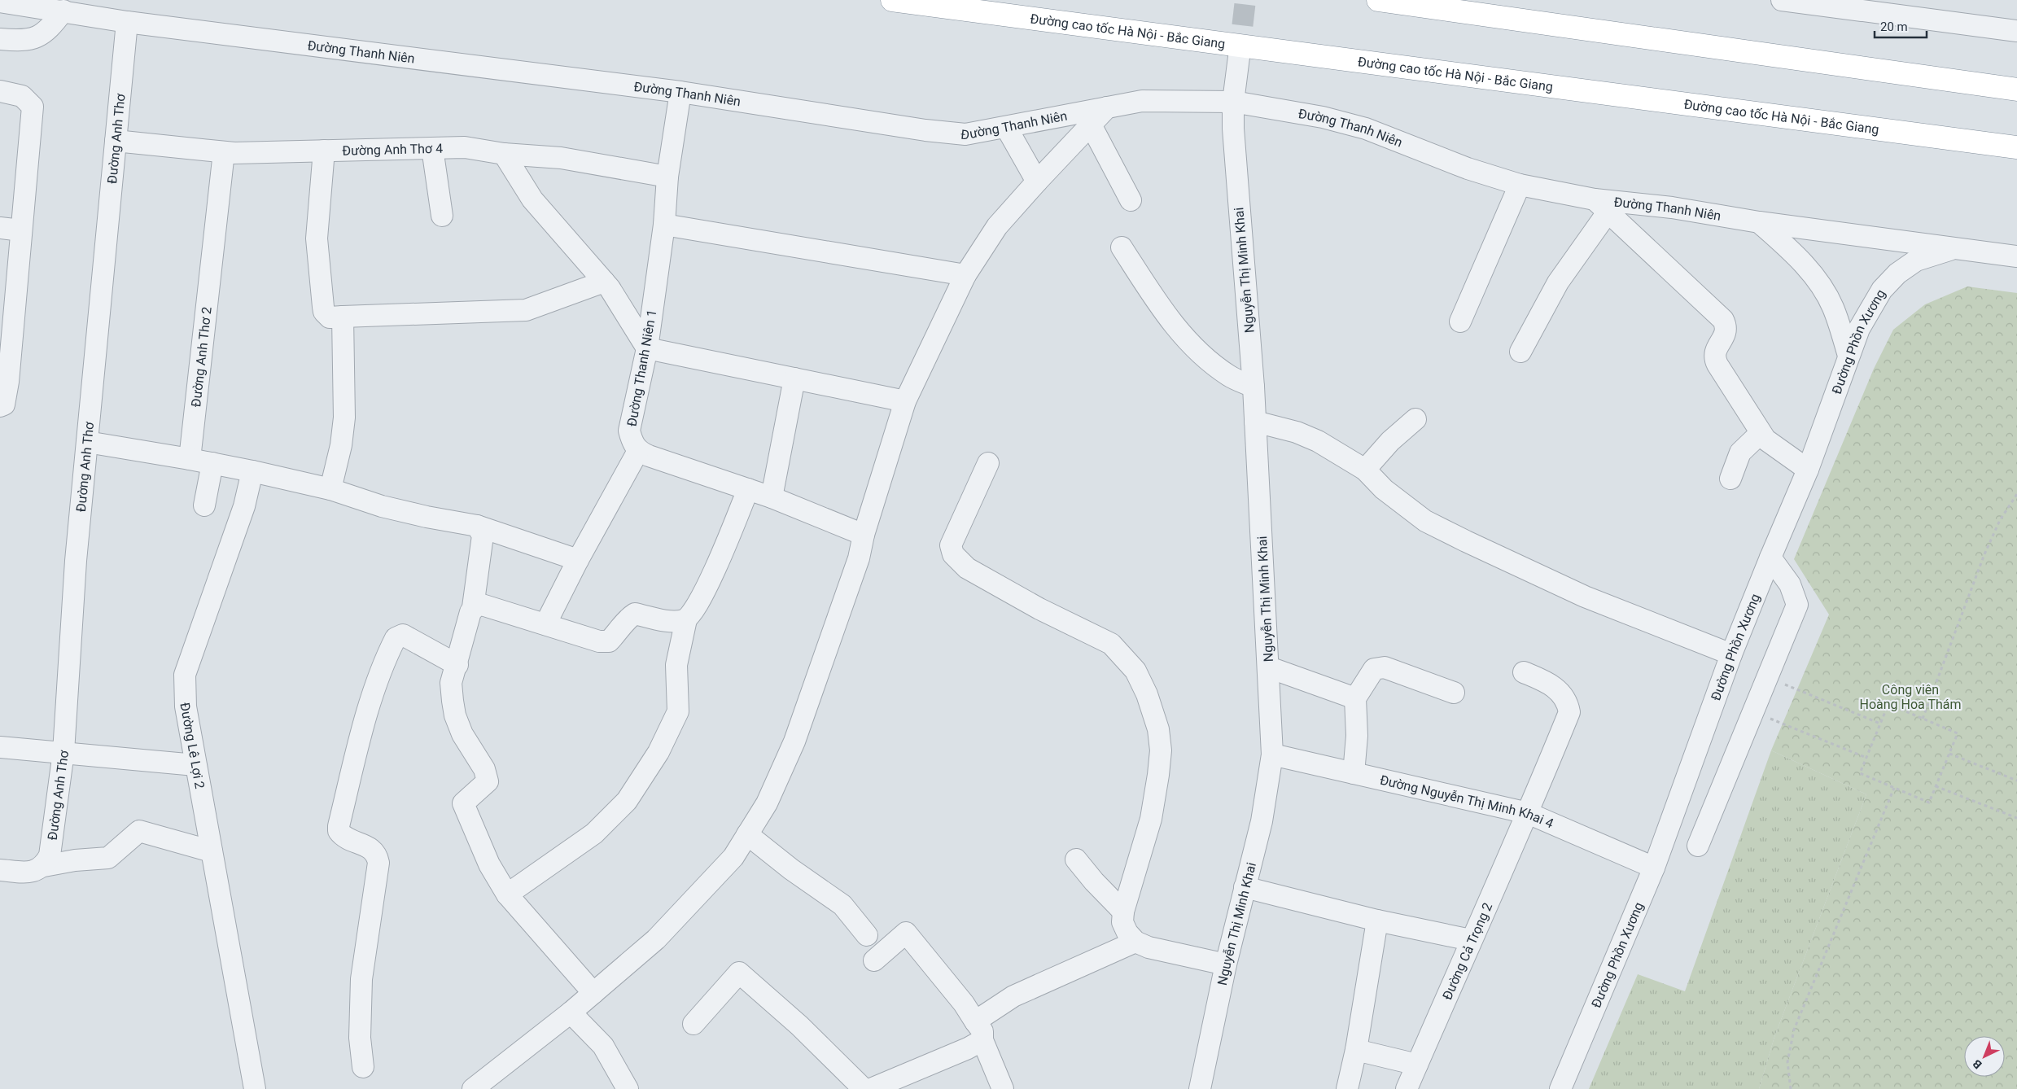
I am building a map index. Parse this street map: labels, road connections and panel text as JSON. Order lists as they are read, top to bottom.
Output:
{
  "streets": {
    "highway": ["Đường cao tốc Hà Nội - Bắc Giang"],
    "street": [
      "Đường Thanh Niên",
      "Đường Anh Thơ",
      "Đường Anh Thơ 4",
      "Nguyễn Thị Minh Khai",
      "Đường Phồn Xương",
      "Đường Anh Thơ 2",
      "Đường Thanh Niên 1",
      "Đường Lê Lợi 2",
      "Đường Nguyễn Thị Minh Khai 4",
      "Đường Cả Trọng 2"
    ]
  },
  "crossings": [
    ["Đường Thanh Niên", "Đường Anh Thơ"],
    ["Đường Thanh Niên", "Nguyễn Thị Minh Khai"],
    ["Đường Thanh Niên", "Đường Phồn Xương"],
    ["Đường Thanh Niên", "Đường Thanh Niên 1"],
    ["Đường Anh Thơ", "Đường Anh Thơ 4"],
    ["Đường Anh Thơ 4", "Đường Anh Thơ 2"],
    ["Đường Anh Thơ 4", "Đường Thanh Niên 1"],
    ["Nguyễn Thị Minh Khai", "Đường Nguyễn Thị Minh Khai 4"],
    ["Đường Phồn Xương", "Đường Nguyễn Thị Minh Khai 4"],
    ["Đường Nguyễn Thị Minh Khai 4", "Đường Cả Trọng 2"]
  ],
  "parks": ["Công viên Hoàng Hoa Thám"],
  "scale_bar": "20 m",
  "north": "bottom left"
}
